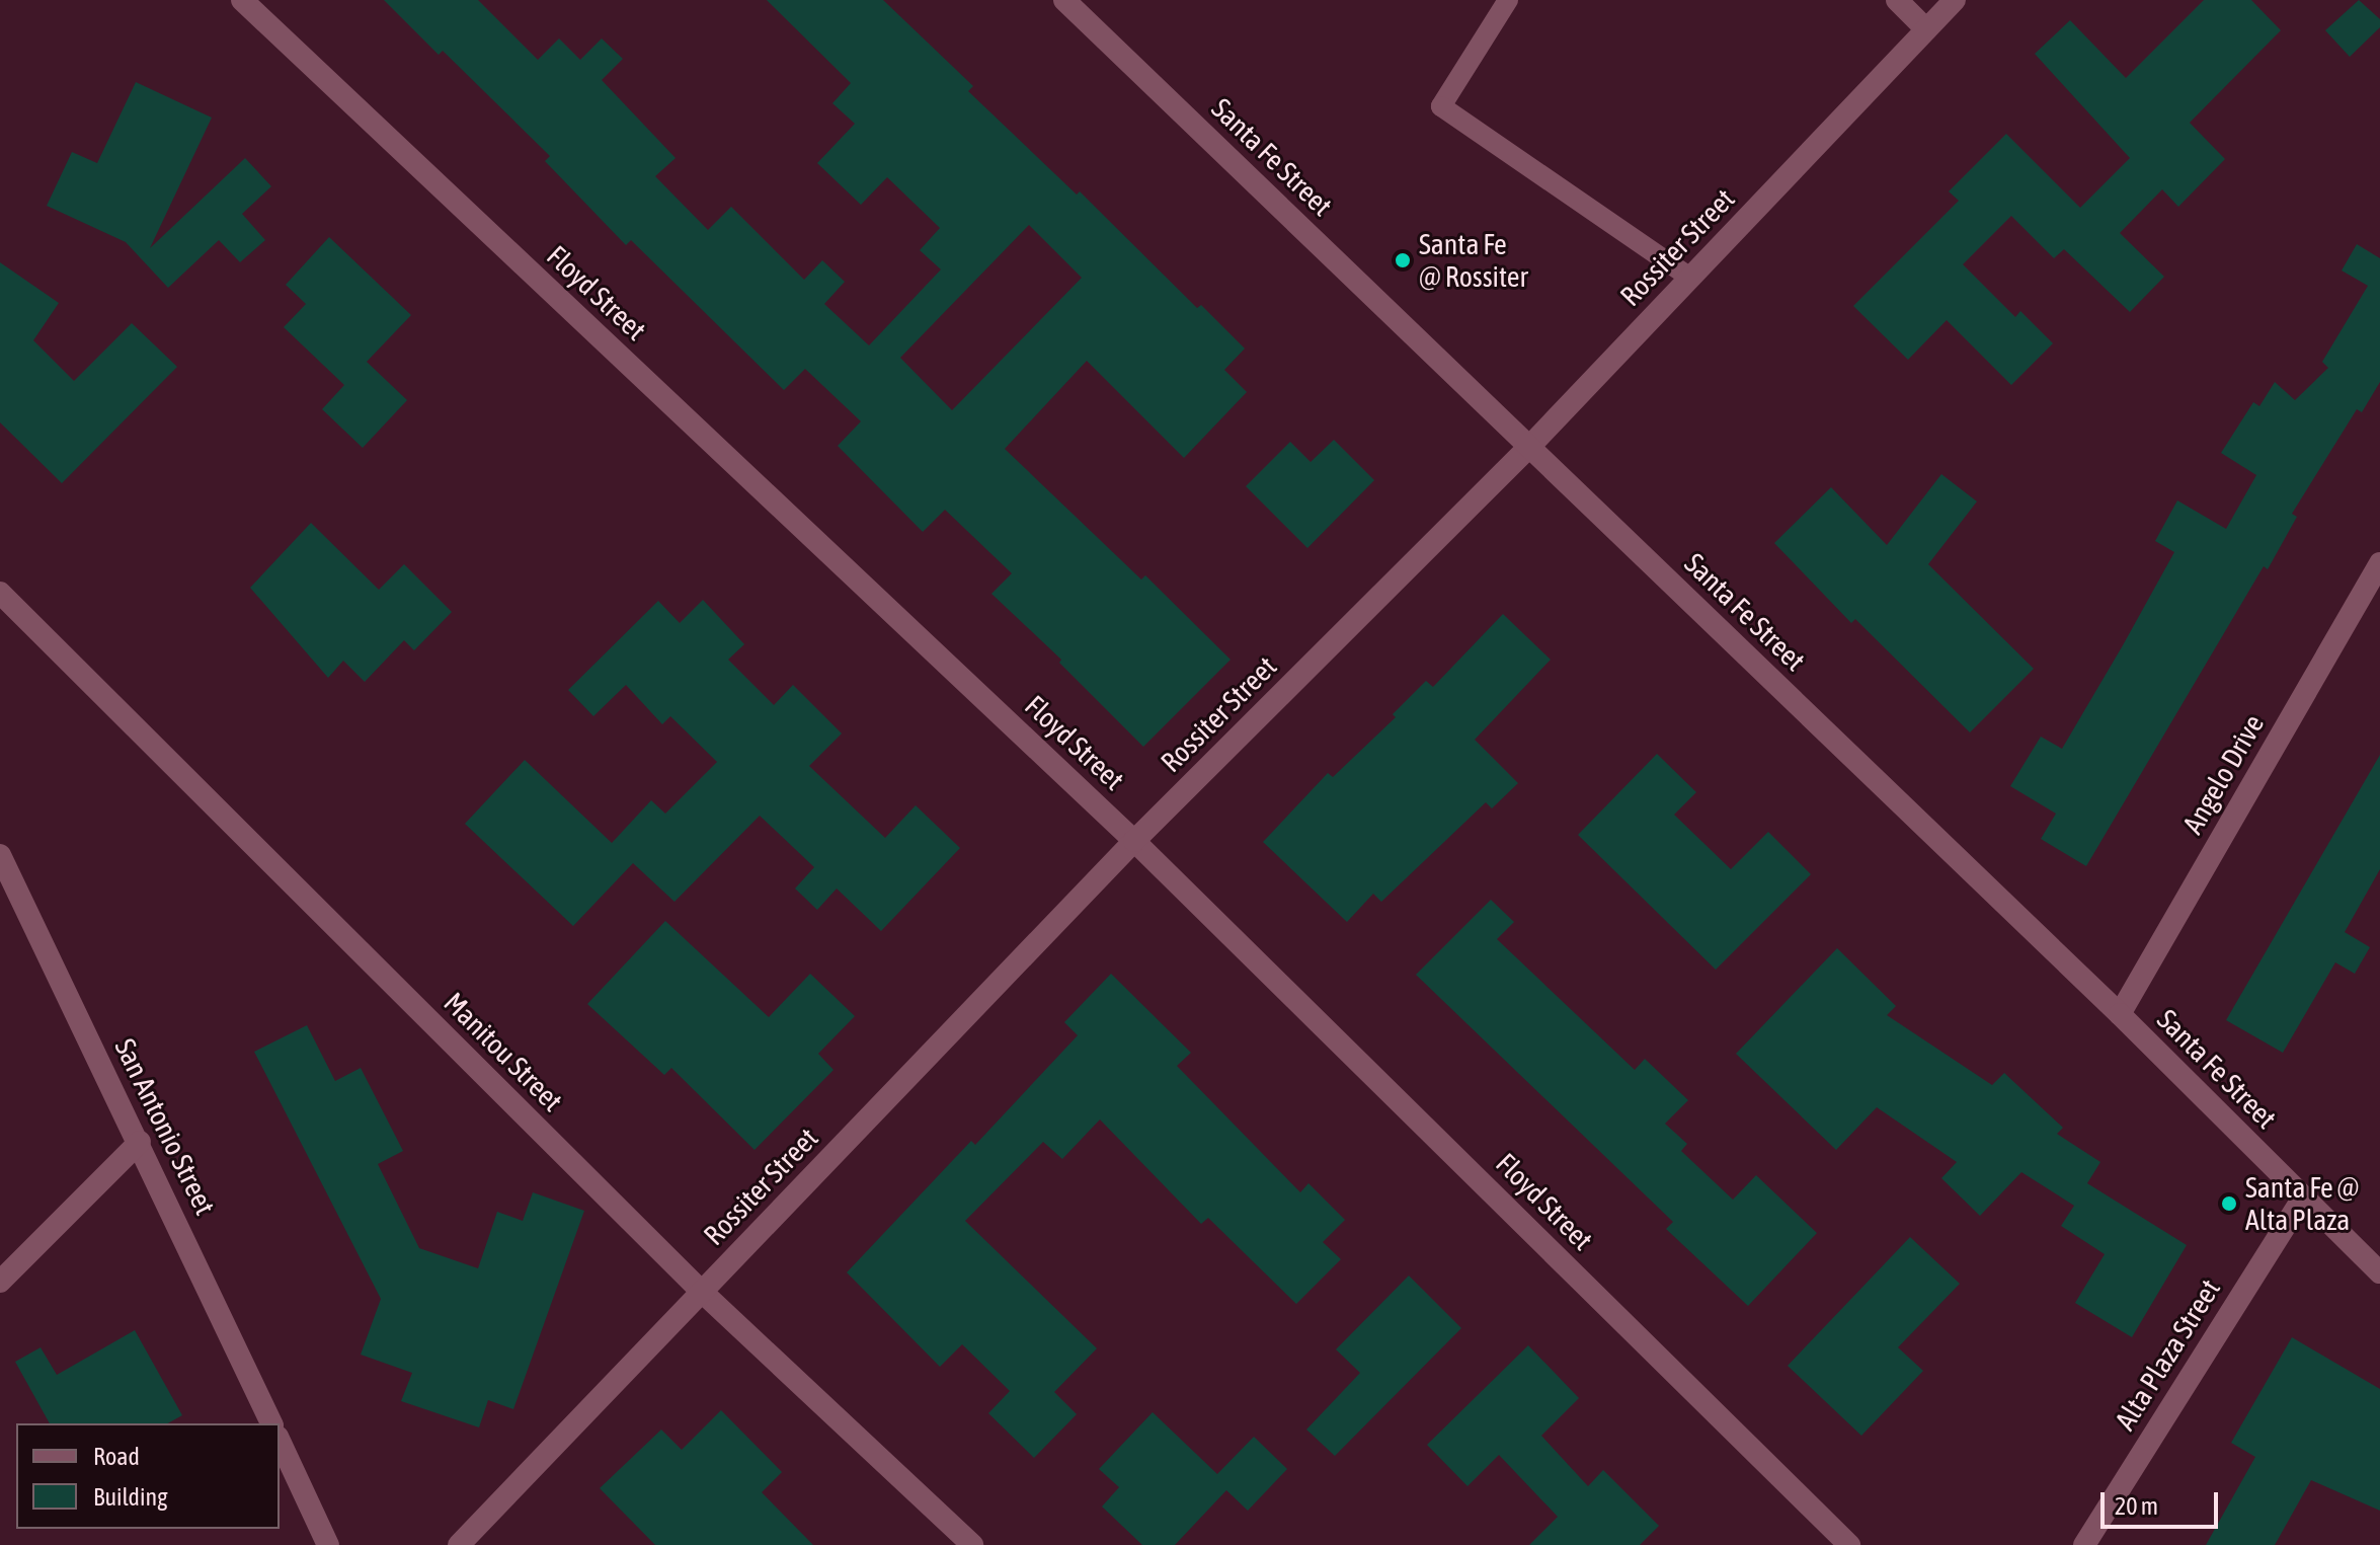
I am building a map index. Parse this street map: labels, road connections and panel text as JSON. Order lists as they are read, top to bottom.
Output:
{
  "streets": {
    "street": [
      "Santa Fe Street",
      "Rossiter Street",
      "Floyd Street",
      "Angelo Drive",
      "Manitou Street",
      "San Antonio Street",
      "Alta Plaza Street"
    ]
  },
  "crossings": [
    ["Santa Fe Street", "Rossiter Street"],
    ["Santa Fe Street", "Angelo Drive"],
    ["Santa Fe Street", "Alta Plaza Street"],
    ["Rossiter Street", "Floyd Street"],
    ["Rossiter Street", "Manitou Street"]
  ],
  "places": ["Santa Fe @ Rossiter", "Santa Fe @ Alta Plaza"],
  "legend": ["Road", "Building"],
  "scale_bar": "20 m"
}
